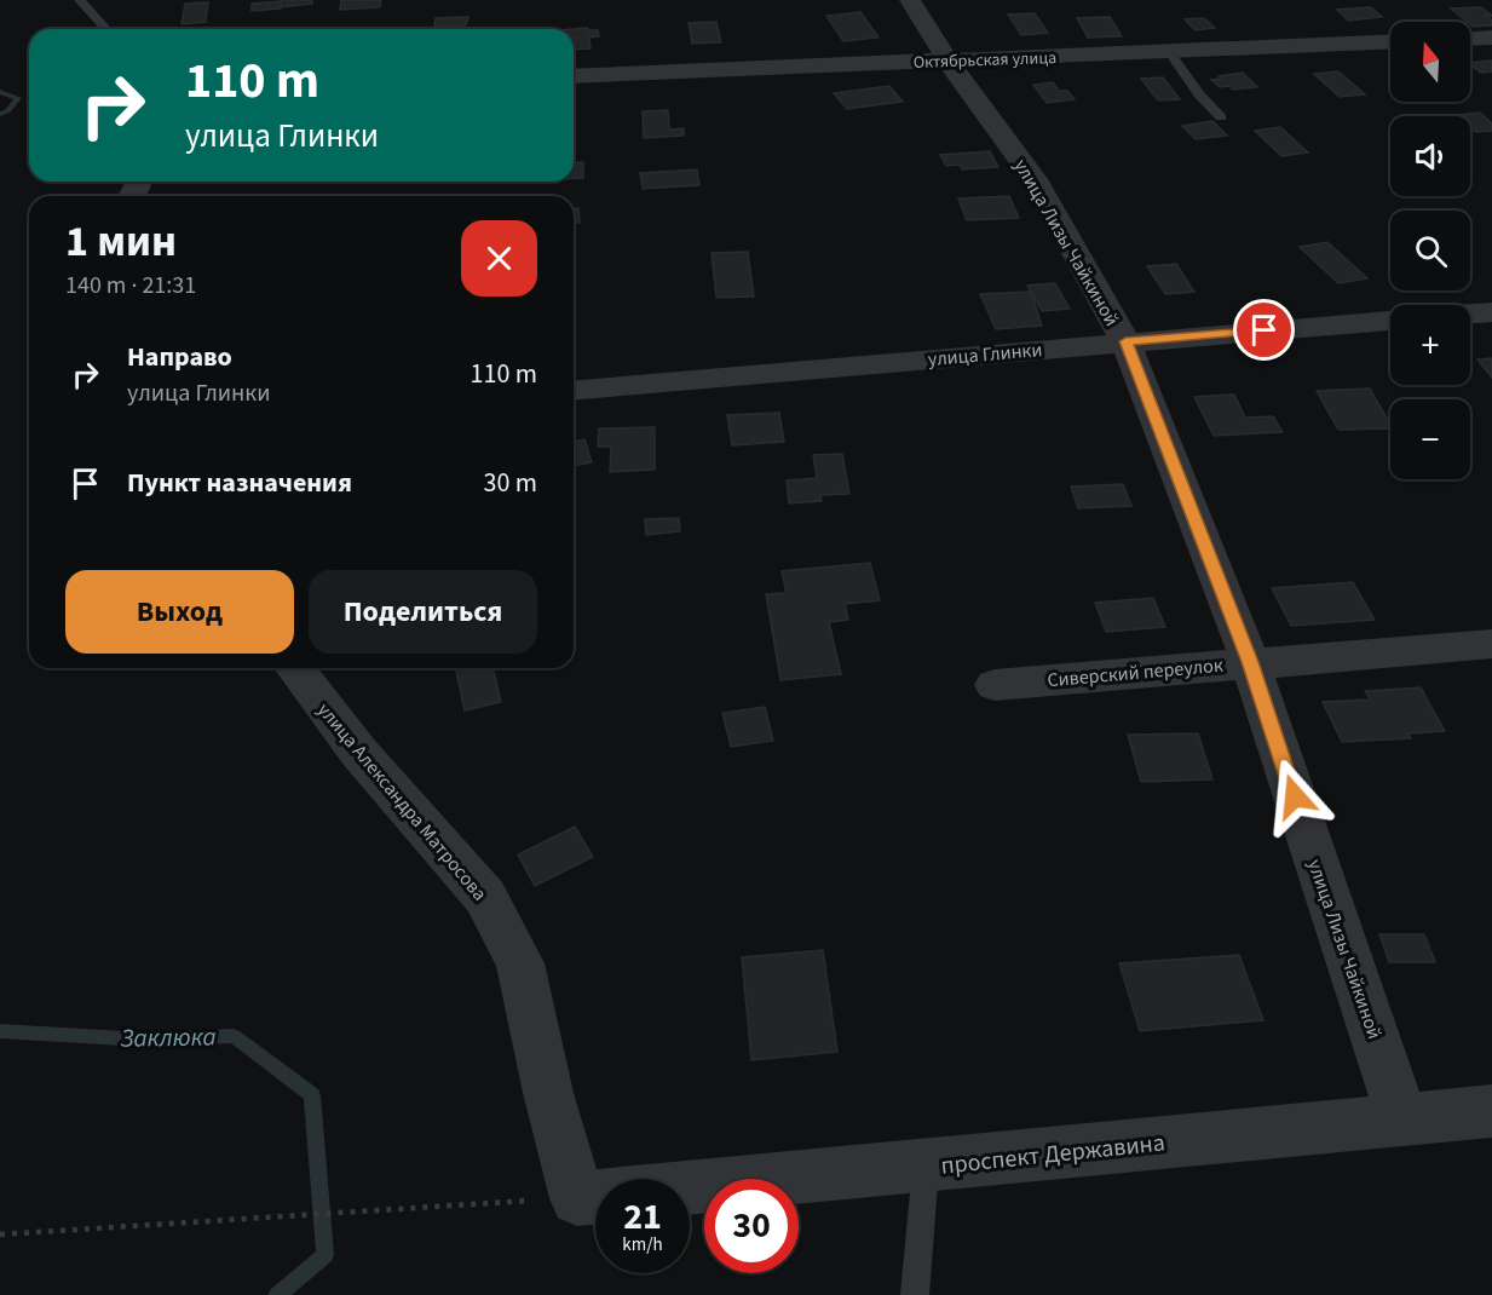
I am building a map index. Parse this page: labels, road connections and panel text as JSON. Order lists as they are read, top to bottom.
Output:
{
  "streets": {
    "street": [
      "Октябрьская улица",
      "улица Лизы Чайкиной",
      "улица Глинки",
      "Сиверский переулок",
      "улица Александра Матросова",
      "проспект Державина"
    ]
  },
  "crossings": [
    ["Октябрьская улица", "улица Лизы Чайкиной"],
    ["улица Лизы Чайкиной", "улица Глинки"],
    ["улица Лизы Чайкиной", "Сиверский переулок"],
    ["улица Лизы Чайкиной", "проспект Державина"]
  ],
  "water": ["Заклюка"],
  "north": "top",
  "page": {
    "map_buttons": ["+", "−"],
    "turn": ["110 m", "улица Глинки"],
    "heading": ["1 мин", "140 m · 21:31"],
    "list": [
      {
        "name": "Направо",
        "note": "улица Глинки",
        "value": "110 m"
      },
      {
        "name": "Пункт назначения",
        "value": "30 m"
      }
    ],
    "buttons": ["Выход", "Поделиться"],
    "speed": "21 km/h",
    "limit": "30"
  }
}
